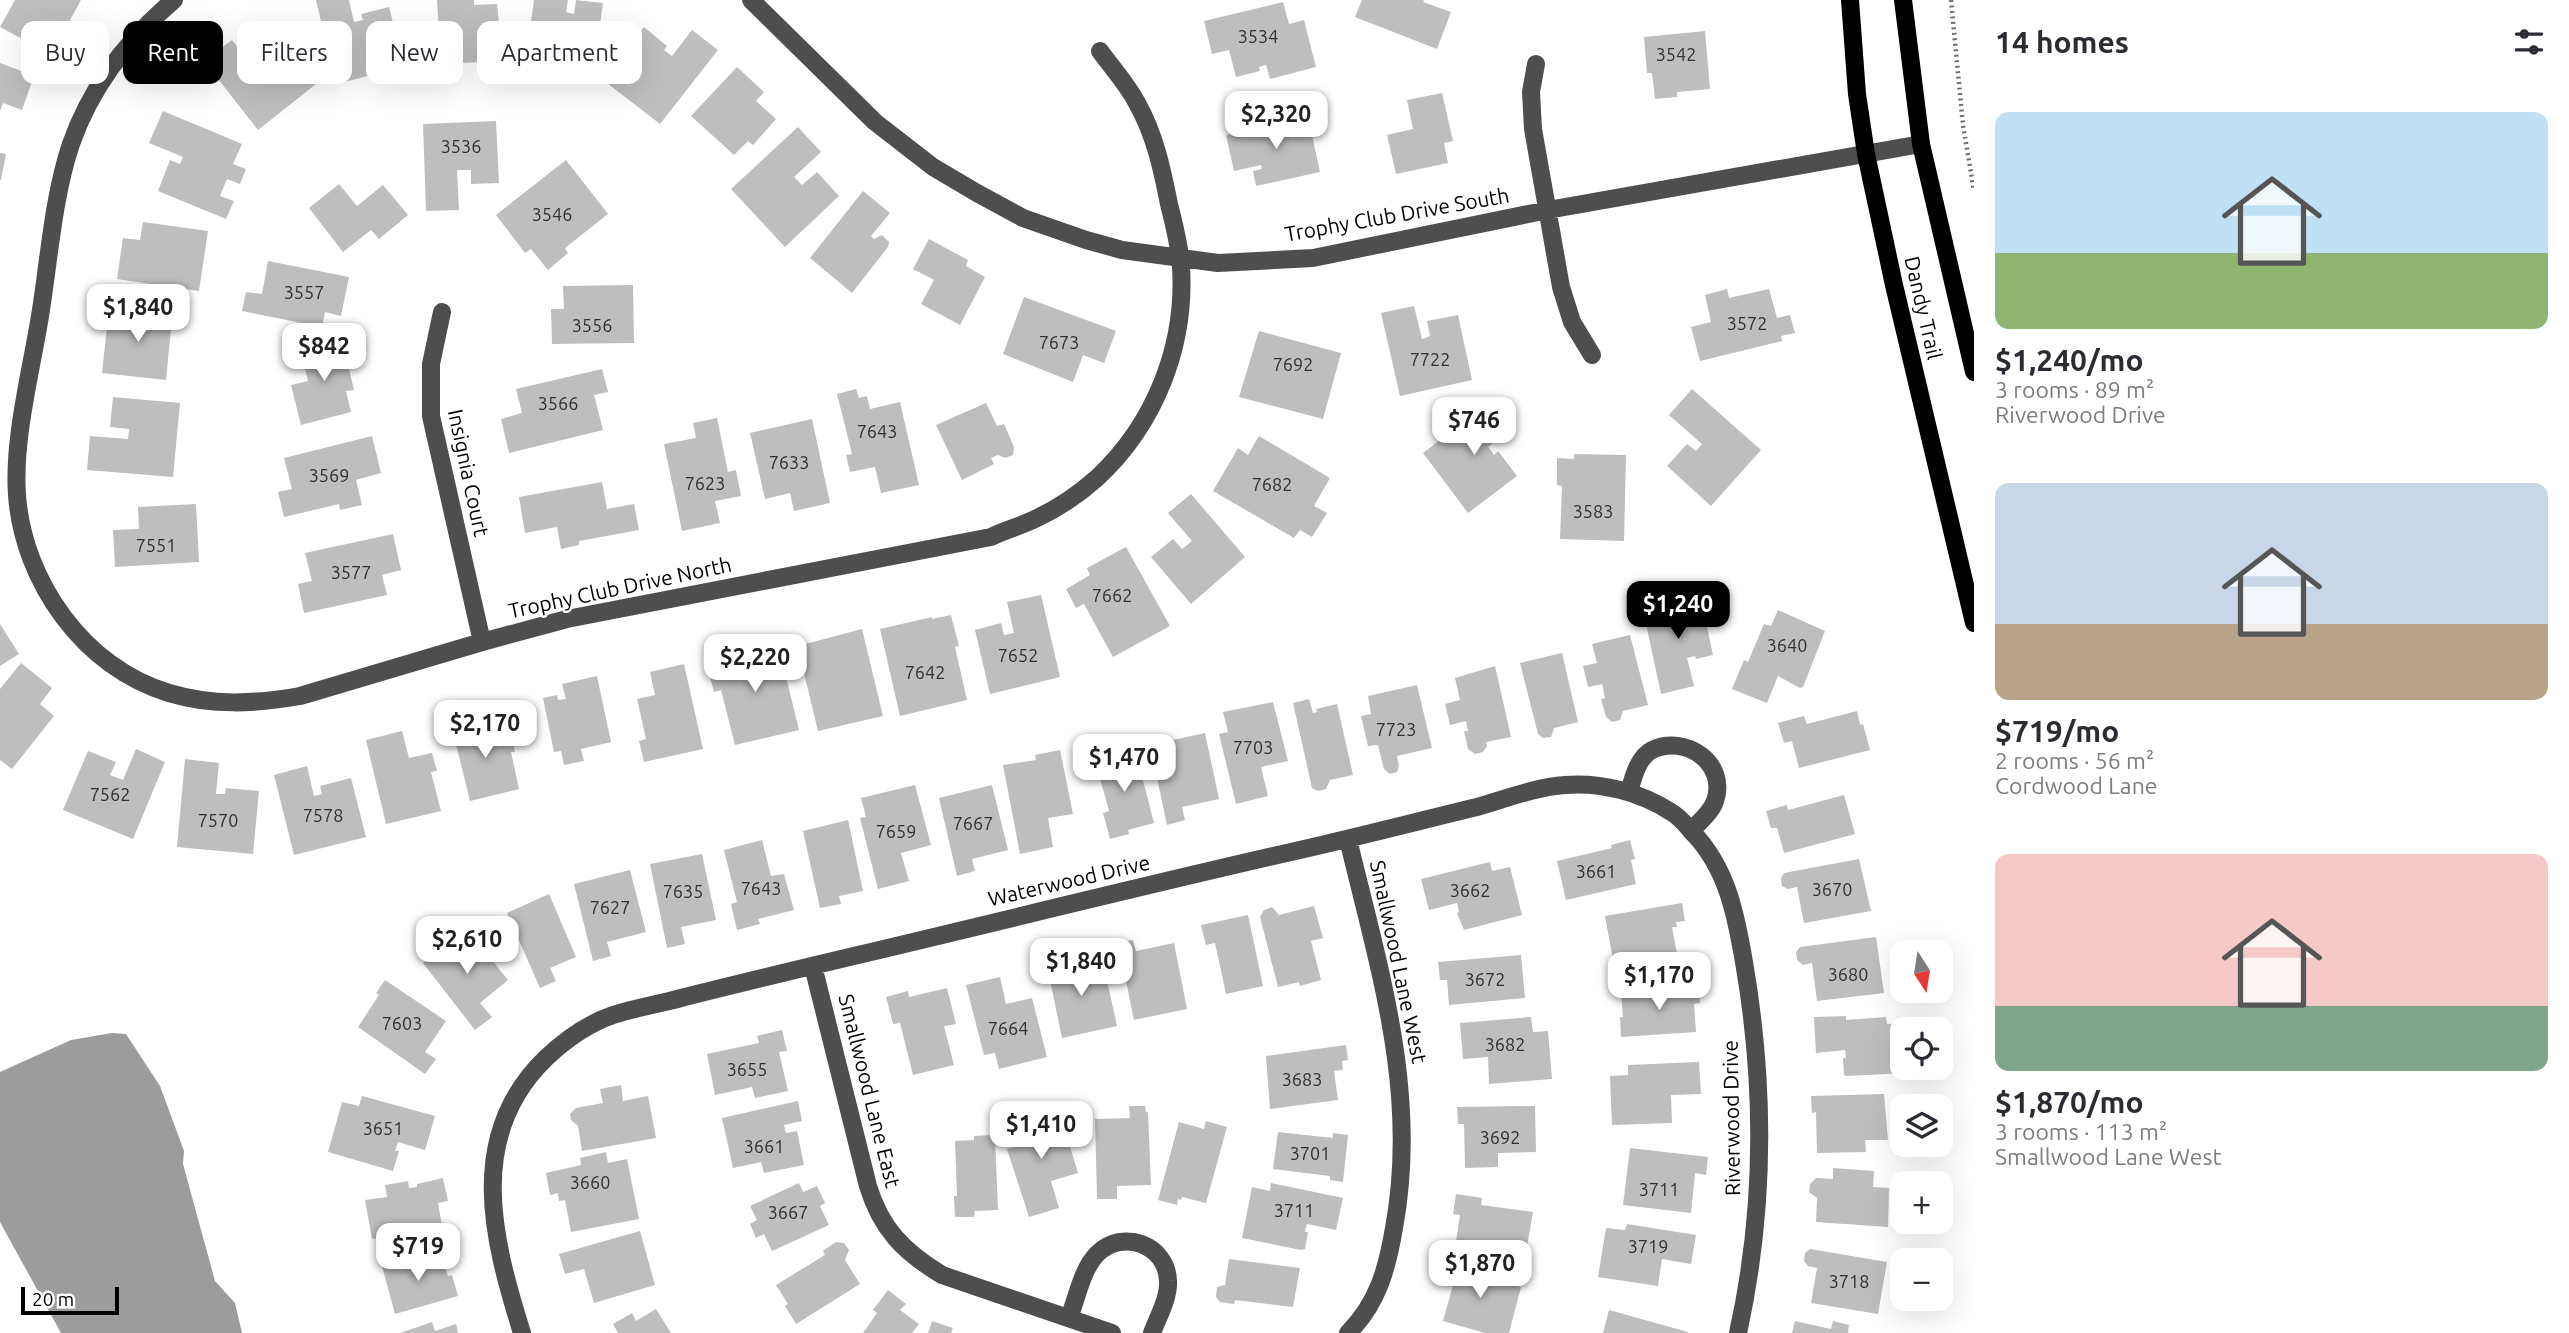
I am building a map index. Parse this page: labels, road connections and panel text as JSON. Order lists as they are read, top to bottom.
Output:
{
  "streets": {
    "main road": ["Dandy Trail"],
    "street": [
      "Trophy Club Drive South",
      "Insignia Court",
      "Trophy Club Drive North",
      "Waterwood Drive",
      "Smallwood Lane West",
      "Smallwood Lane East",
      "Riverwood Drive"
    ]
  },
  "crossings": [
    ["Trophy Club Drive South", "Dandy Trail"],
    ["Trophy Club Drive South", "Trophy Club Drive North"],
    ["Insignia Court", "Trophy Club Drive North"],
    ["Waterwood Drive", "Smallwood Lane West"],
    ["Waterwood Drive", "Smallwood Lane East"],
    ["Waterwood Drive", "Riverwood Drive"]
  ],
  "house_numbers": [
    "3534",
    "3542",
    "3536",
    "3546",
    "3557",
    "3572",
    "3556",
    "7673",
    "7722",
    "7692",
    "3566",
    "7643",
    "7633",
    "3569",
    "7623",
    "7682",
    "3583",
    "7551",
    "3577",
    "7662",
    "3640",
    "7652",
    "7642",
    "7723",
    "7703",
    "7562",
    "7578",
    "7570",
    "7667",
    "7659",
    "3661",
    "7643",
    "3670",
    "3662",
    "7635",
    "7627",
    "3680",
    "3672",
    "7603",
    "7664",
    "3682",
    "3655",
    "3683",
    "3651",
    "3692",
    "3661",
    "3701",
    "3660",
    "3711",
    "3711",
    "3667",
    "3719",
    "3718"
  ],
  "scale_bar": "20 m",
  "north": "bottom",
  "page": {
    "heading": "14 homes",
    "chip": [
      "Buy",
      "Rent",
      "Filters",
      "New",
      "Apartment"
    ],
    "list": [
      {
        "name": "$1,240/mo",
        "note": "3 rooms · 89 m² · Riverwood Drive"
      },
      {
        "name": "$719/mo",
        "note": "2 rooms · 56 m² · Cordwood Lane"
      },
      {
        "name": "$1,870/mo",
        "note": "3 rooms · 113 m² · Smallwood Lane West"
      }
    ],
    "price": [
      "$2,320",
      "$1,840",
      "$842",
      "$746",
      "$1,240",
      "$2,220",
      "$2,170",
      "$1,470",
      "$2,610",
      "$1,840",
      "$1,170",
      "$1,410",
      "$719",
      "$1,870"
    ],
    "map_buttons": ["+", "−"],
    "scale": "20 m"
  }
}
